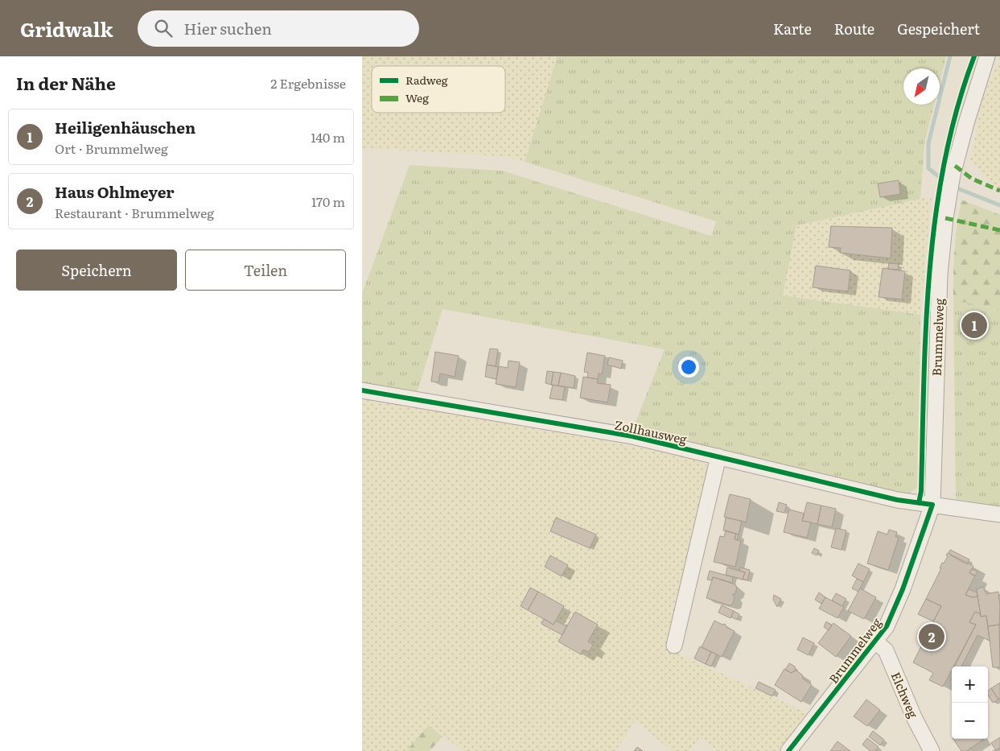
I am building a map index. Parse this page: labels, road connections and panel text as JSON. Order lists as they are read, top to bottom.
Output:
{
  "streets": {
    "street": ["Brummelweg", "Zollhausweg", "Elchweg"]
  },
  "crossings": [
    ["Brummelweg", "Zollhausweg"],
    ["Brummelweg", "Elchweg"]
  ],
  "legend": ["Radweg", "Weg"],
  "north": "bottom left",
  "page": {
    "header": "Gridwalk",
    "search": "Hier suchen",
    "nav": ["Karte", "Route", "Gespeichert"],
    "heading": ["In der Nähe", "2 Ergebnisse"],
    "list": [
      {
        "mark": "1",
        "name": "Heiligenhäuschen",
        "note": "Ort · Brummelweg",
        "value": "140 m"
      },
      {
        "mark": "2",
        "name": "Haus Ohlmeyer",
        "note": "Restaurant · Brummelweg",
        "value": "170 m"
      }
    ],
    "buttons": ["Speichern", "Teilen"],
    "pins": ["1", "2"],
    "map_buttons": ["+", "−"]
  }
}
